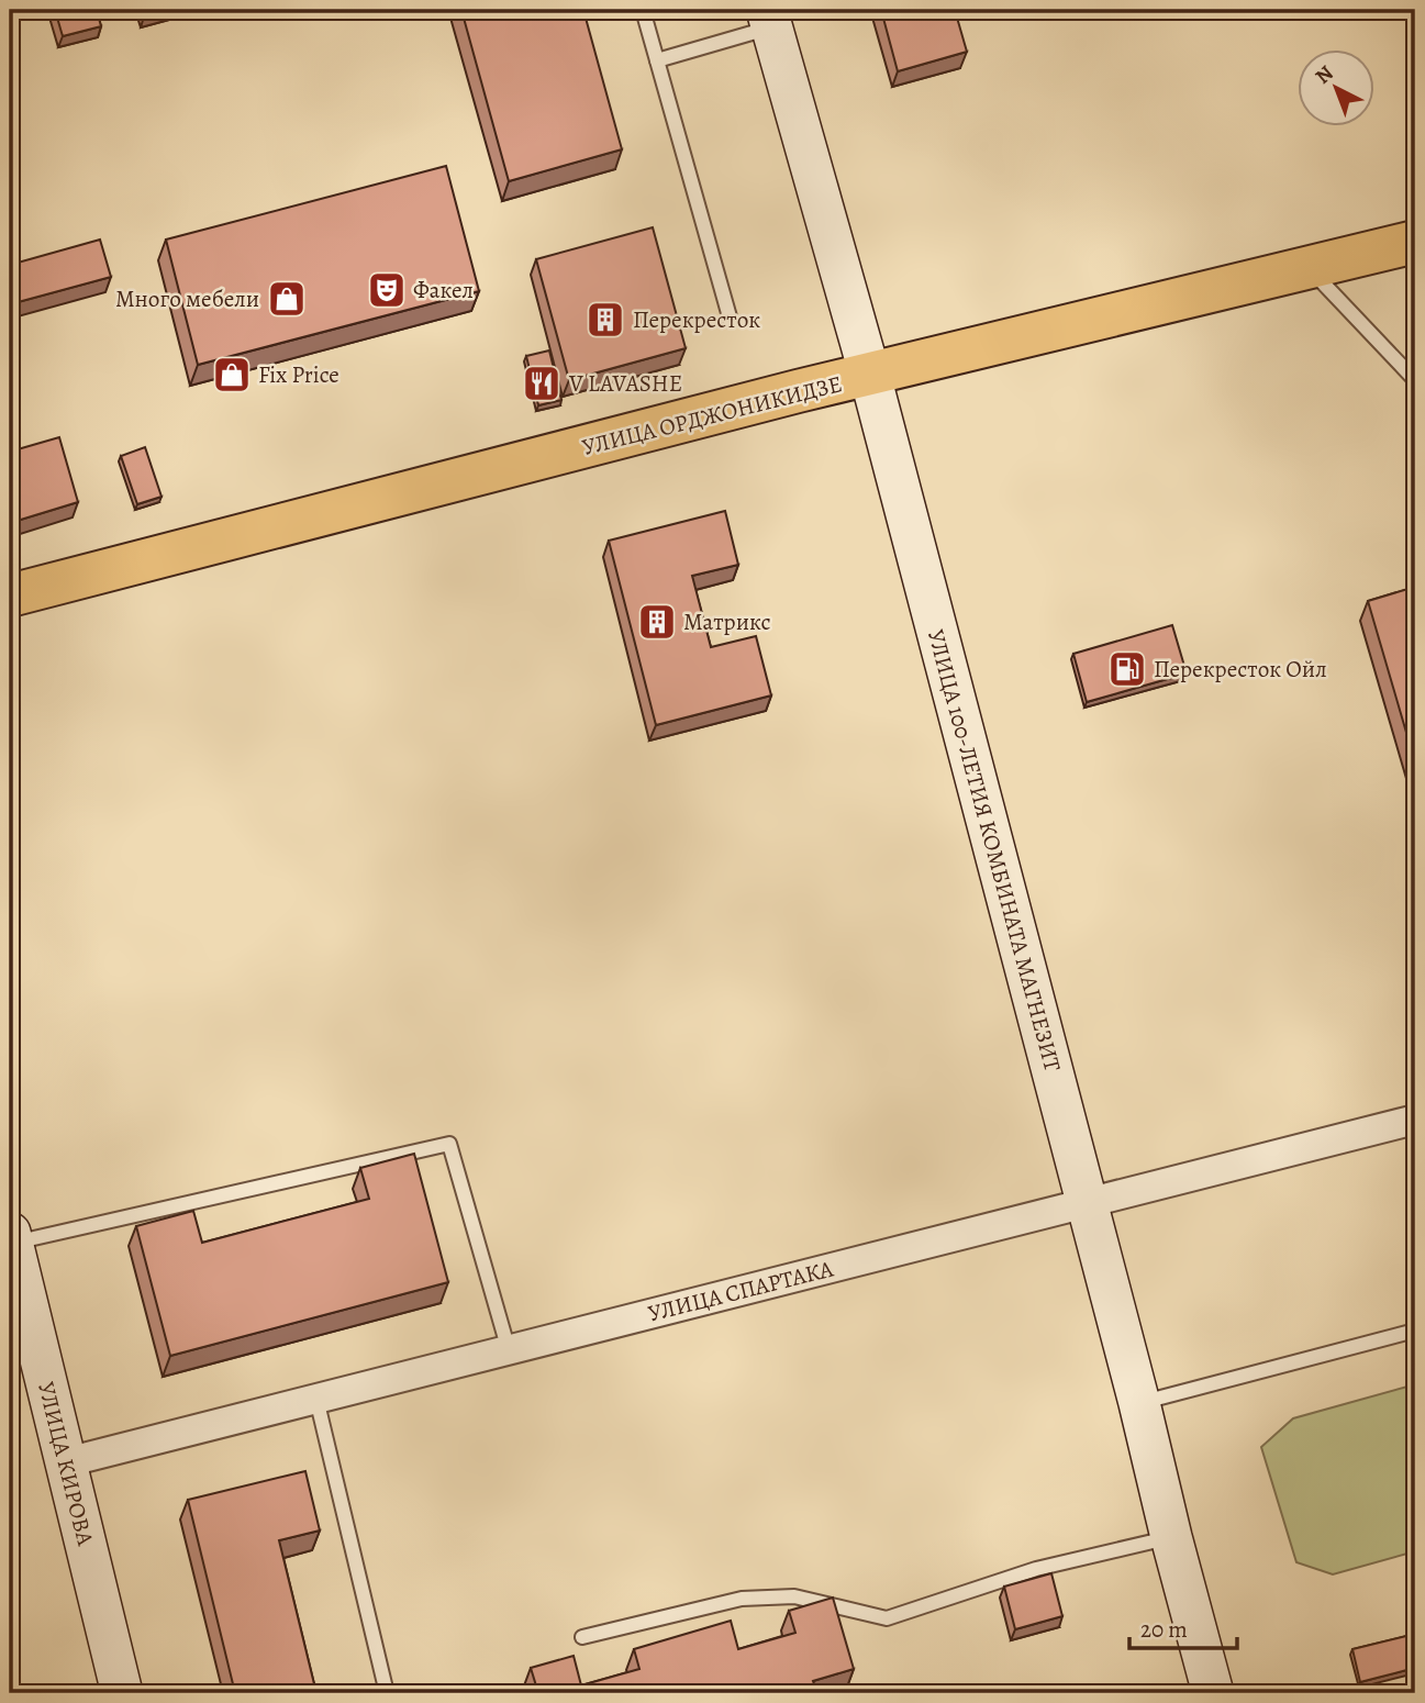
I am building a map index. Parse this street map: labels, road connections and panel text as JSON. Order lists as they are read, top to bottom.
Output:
{
  "streets": {
    "main road": ["УЛИЦА ОРДЖОНИКИДЗЕ"],
    "street": ["УЛИЦА 100-ЛЕТИЯ КОМБИНАТА МАГНЕЗИТ", "УЛИЦА СПАРТАКА", "УЛИЦА КИРОВА"]
  },
  "crossings": [
    ["УЛИЦА ОРДЖОНИКИДЗЕ", "УЛИЦА 100-ЛЕТИЯ КОМБИНАТА МАГНЕЗИТ"],
    ["УЛИЦА 100-ЛЕТИЯ КОМБИНАТА МАГНЕЗИТ", "УЛИЦА СПАРТАКА"],
    ["УЛИЦА СПАРТАКА", "УЛИЦА КИРОВА"]
  ],
  "places": {
    "theatre": ["Факел"],
    "shop": ["Много мебели", "Fix Price"],
    "building": ["Перекресток", "Матрикс"],
    "restaurant": ["V LAVASHE"],
    "fuel station": ["Перекресток Ойл"]
  },
  "scale_bar": "20 m",
  "north": "top left"
}
